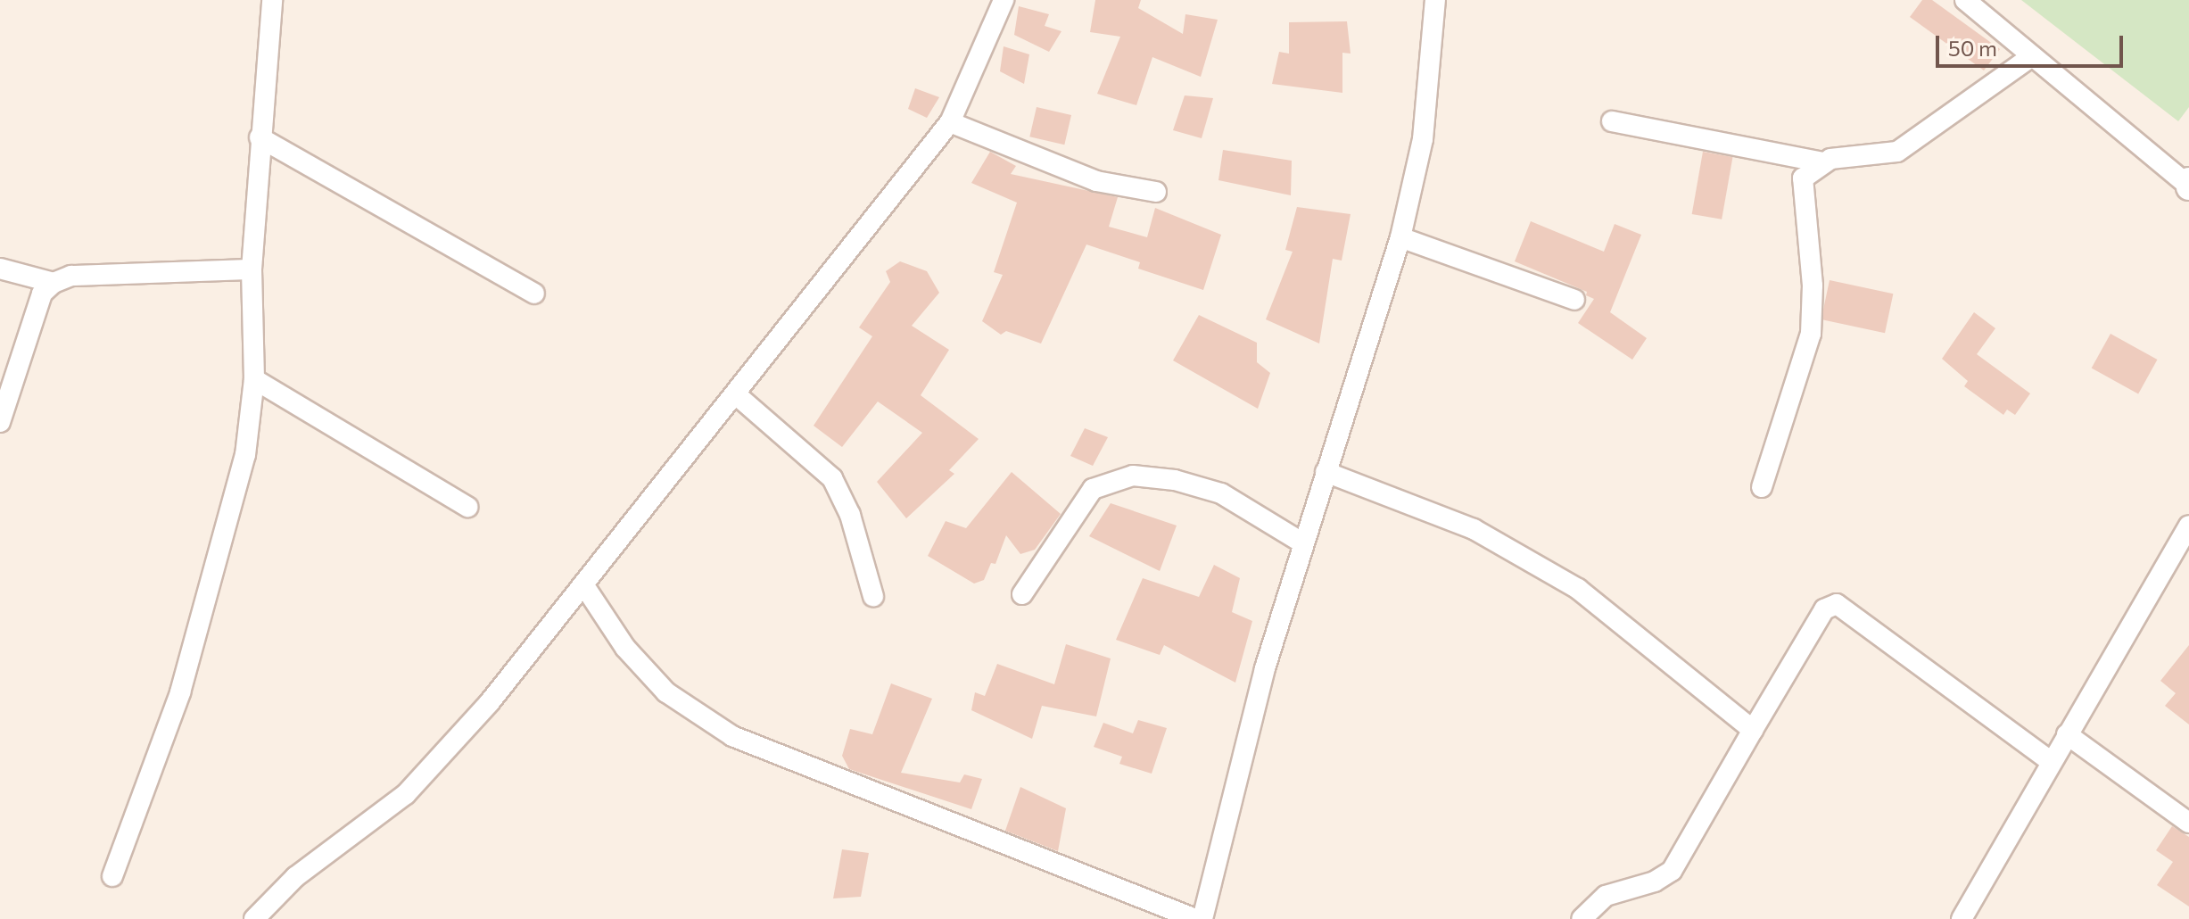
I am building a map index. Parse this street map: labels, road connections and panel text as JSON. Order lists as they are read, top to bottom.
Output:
{
  "scale_bar": "50 m"
}
